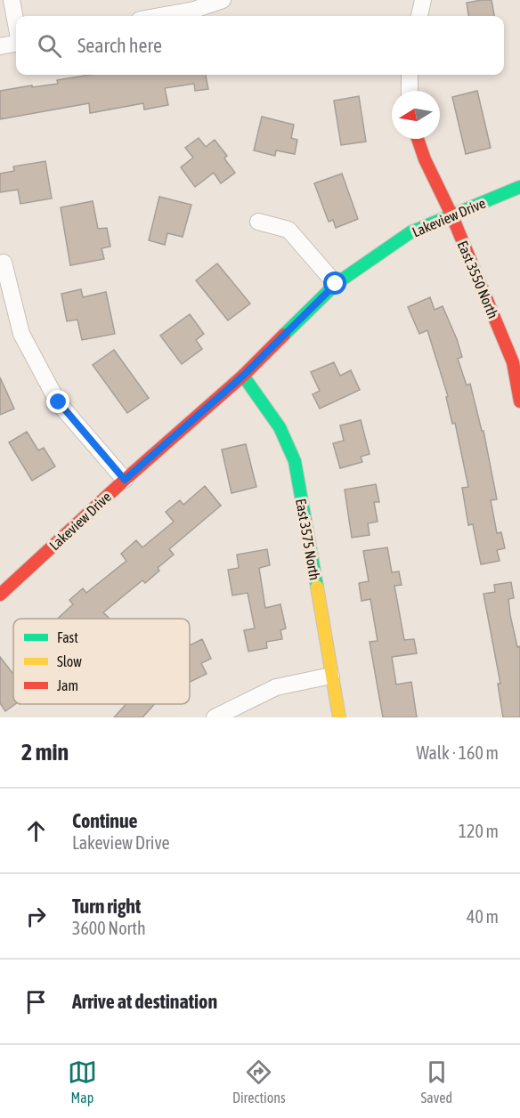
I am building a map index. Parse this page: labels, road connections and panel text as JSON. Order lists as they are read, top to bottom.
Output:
{
  "streets": {
    "street": ["Lakeview Drive", "East 3550 North", "East 3575 North"]
  },
  "crossings": [
    ["Lakeview Drive", "East 3550 North"],
    ["Lakeview Drive", "East 3575 North"]
  ],
  "legend": ["Fast", "Slow", "Jam"],
  "north": "left",
  "page": {
    "search": "Search here",
    "heading": ["2 min", "Walk · 160 m"],
    "list": [
      ["Continue", "Lakeview Drive", "120 m"],
      ["Turn right", "3600 North", "40 m"],
      "Arrive at destination"
    ],
    "nav": ["Map", "Directions", "Saved"]
  }
}
